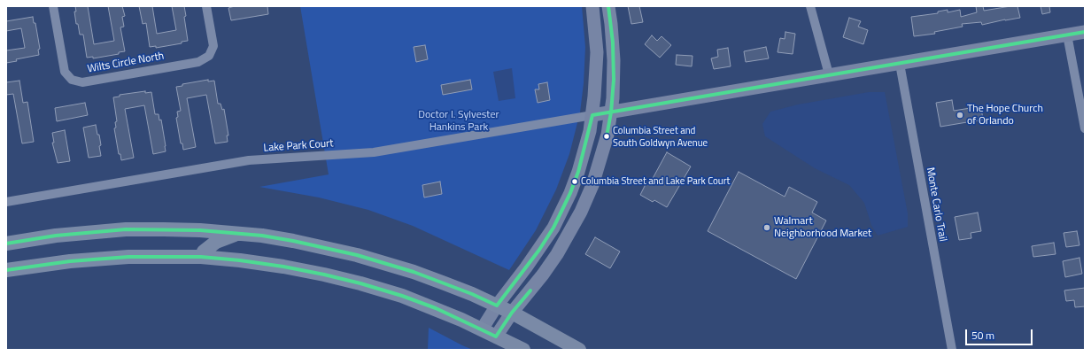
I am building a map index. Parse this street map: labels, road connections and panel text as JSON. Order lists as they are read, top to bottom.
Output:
{
  "streets": {
    "street": ["Wilts Circle North", "Lake Park Court", "Monte Carlo Trail"]
  },
  "parks": ["Doctor I. Sylvester Hankins Park"],
  "places": [
    "The Hope Church of Orlando",
    "Columbia Street and South Goldwyn Avenue",
    "Columbia Street and Lake Park Court",
    "Walmart Neighborhood Market"
  ],
  "scale_bar": "50 m"
}
